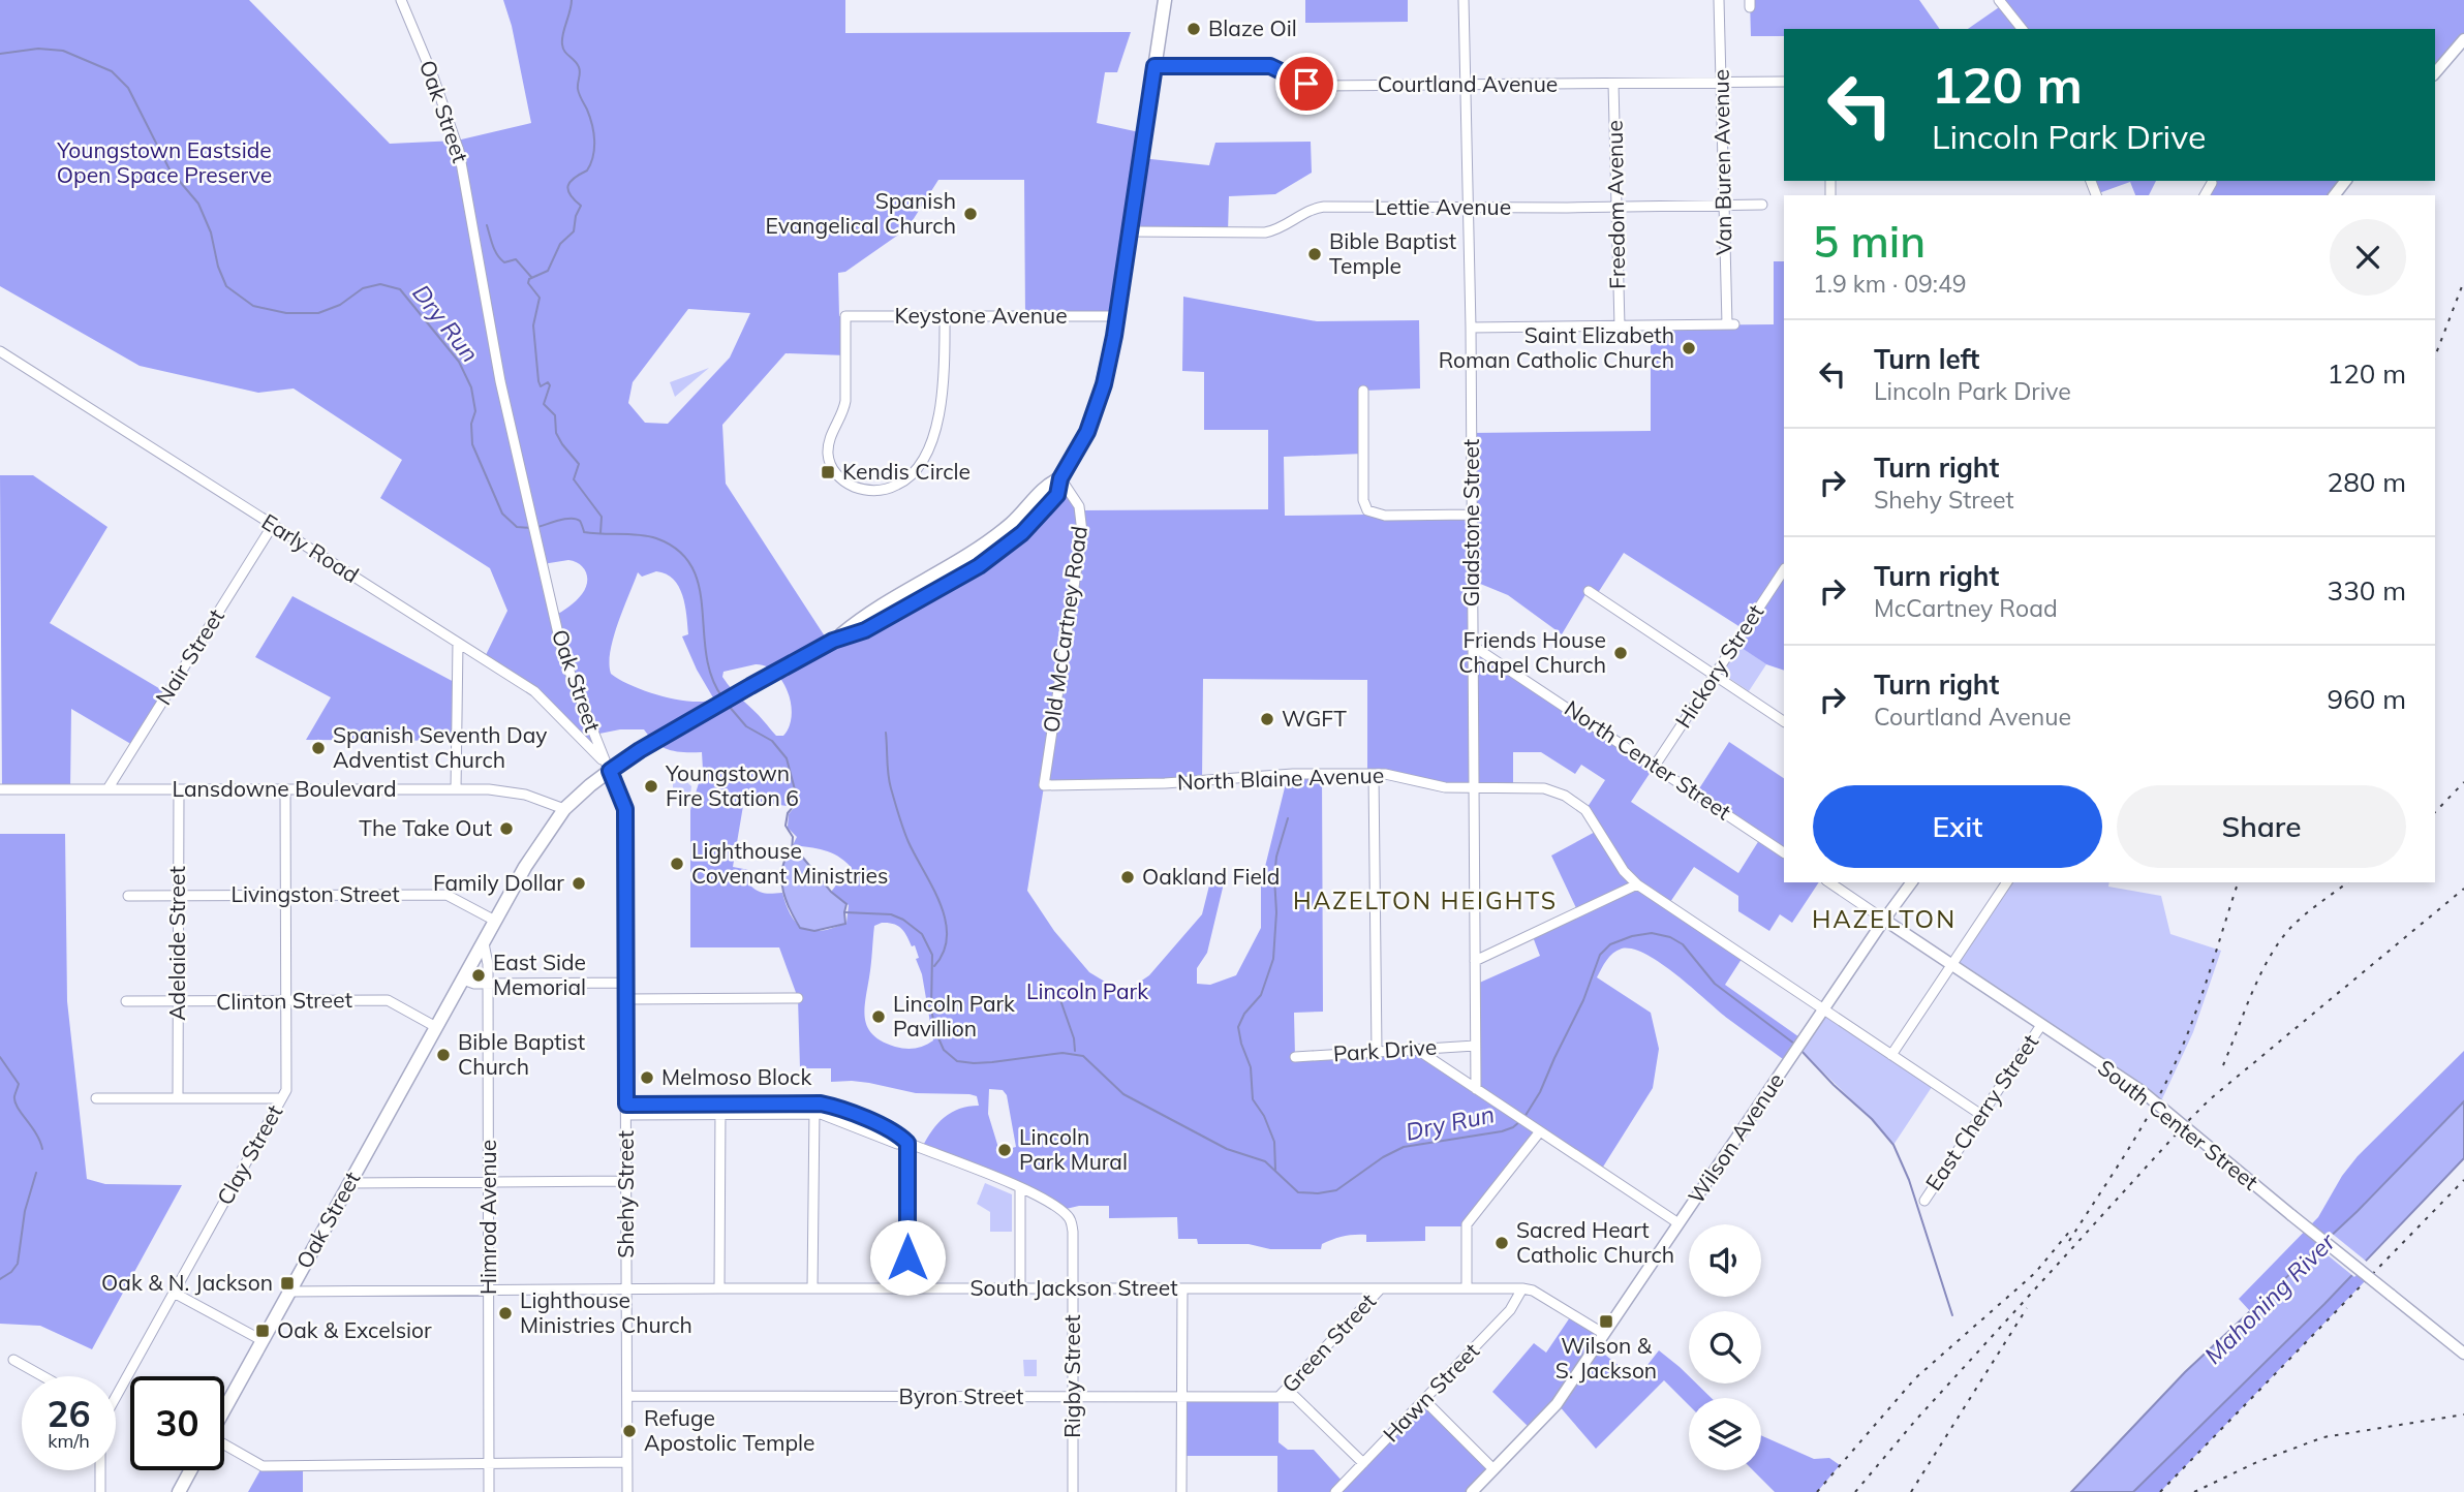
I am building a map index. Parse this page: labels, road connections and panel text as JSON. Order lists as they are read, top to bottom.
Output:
{
  "streets": {
    "highway": ["Oak Street"],
    "main road": ["South Center Street", "Wilson Avenue"],
    "street": [
      "Courtland Avenue",
      "Van Buren Avenue",
      "Freedom Avenue",
      "Lettie Avenue",
      "Keystone Avenue",
      "Gladstone Street",
      "Early Road",
      "Old McCartney Road",
      "Nair Street",
      "Hickory Street",
      "North Center Street",
      "North Blaine Avenue",
      "Lansdowne Boulevard",
      "Livingston Street",
      "Adelaide Street",
      "Clinton Street",
      "Park Drive",
      "East Cherry Street",
      "Clay Street",
      "Shehy Street",
      "Himrod Avenue",
      "South Jackson Street",
      "Green Street",
      "Rigby Street",
      "Hawn Street",
      "Byron Street"
    ]
  },
  "crossings": [
    ["Courtland Avenue", "Van Buren Avenue"],
    ["Courtland Avenue", "Freedom Avenue"],
    ["Courtland Avenue", "Gladstone Street"],
    ["Oak Street", "Early Road"],
    ["Oak Street", "Lansdowne Boulevard"],
    ["Oak Street", "Livingston Street"],
    ["Oak Street", "Clinton Street"],
    ["Oak Street", "Shehy Street"],
    ["Oak Street", "Himrod Avenue"],
    ["Oak Street", "South Jackson Street"],
    ["Van Buren Avenue", "Freedom Avenue"],
    ["Van Buren Avenue", "Lettie Avenue"],
    ["Freedom Avenue", "Lettie Avenue"],
    ["Lettie Avenue", "Gladstone Street"],
    ["Gladstone Street", "North Center Street"],
    ["Gladstone Street", "North Blaine Avenue"],
    ["Gladstone Street", "Park Drive"],
    ["Early Road", "Nair Street"],
    ["Early Road", "Shehy Street"],
    ["Old McCartney Road", "North Blaine Avenue"],
    ["Nair Street", "Lansdowne Boulevard"],
    ["Hickory Street", "North Center Street"],
    ["North Blaine Avenue", "East Cherry Street"],
    ["North Blaine Avenue", "Wilson Avenue"],
    ["Lansdowne Boulevard", "Adelaide Street"],
    ["Lansdowne Boulevard", "Clay Street"],
    ["Livingston Street", "Adelaide Street"],
    ["Livingston Street", "Clay Street"],
    ["Adelaide Street", "Clinton Street"],
    ["Clinton Street", "Clay Street"],
    ["East Cherry Street", "South Center Street"],
    ["South Center Street", "Wilson Avenue"],
    ["Wilson Avenue", "South Jackson Street"],
    ["Shehy Street", "South Jackson Street"],
    ["Shehy Street", "Byron Street"],
    ["Himrod Avenue", "South Jackson Street"],
    ["South Jackson Street", "Green Street"],
    ["South Jackson Street", "Rigby Street"],
    ["South Jackson Street", "Hawn Street"],
    ["Green Street", "Byron Street"],
    ["Rigby Street", "Byron Street"]
  ],
  "districts": ["HAZELTON HEIGHTS", "HAZELTON"],
  "water": ["Dry Run", "Mahoning River"],
  "parks": ["Youngstown Eastside Open Space Preserve", "Lincoln Park"],
  "places": {
    "other": [
      "Blaze Oil",
      "Spanish Evangelical Church",
      "Bible Baptist Temple",
      "Saint Elizabeth Roman Catholic Church",
      "Friends House Chapel Church",
      "WGFT",
      "Spanish Seventh Day Adventist Church",
      "Youngstown Fire Station 6",
      "The Take Out",
      "Lighthouse Covenant Ministries",
      "Oakland Field",
      "Family Dollar",
      "East Side Memorial",
      "Lincoln Park Pavillion",
      "Bible Baptist Church",
      "Melmoso Block",
      "Lincoln Park Mural",
      "Sacred Heart Catholic Church",
      "Lighthouse Ministries Church",
      "Refuge Apostolic Temple"
    ],
    "transit": [
      "Kendis Circle",
      "Oak & N. Jackson",
      "Wilson & S. Jackson",
      "Oak & Excelsior"
    ]
  },
  "page": {
    "turn": ["120 m", "Lincoln Park Drive"],
    "heading": ["5 min", "1.9 km · 09:49"],
    "list": [
      {
        "name": "Turn left",
        "note": "Lincoln Park Drive",
        "value": "120 m"
      },
      {
        "name": "Turn right",
        "note": "Shehy Street",
        "value": "280 m"
      },
      {
        "name": "Turn right",
        "note": "McCartney Road",
        "value": "330 m"
      },
      {
        "name": "Turn right",
        "note": "Courtland Avenue",
        "value": "960 m"
      }
    ],
    "buttons": ["Exit", "Share"],
    "speed": "26 km/h",
    "limit": "30"
  }
}
